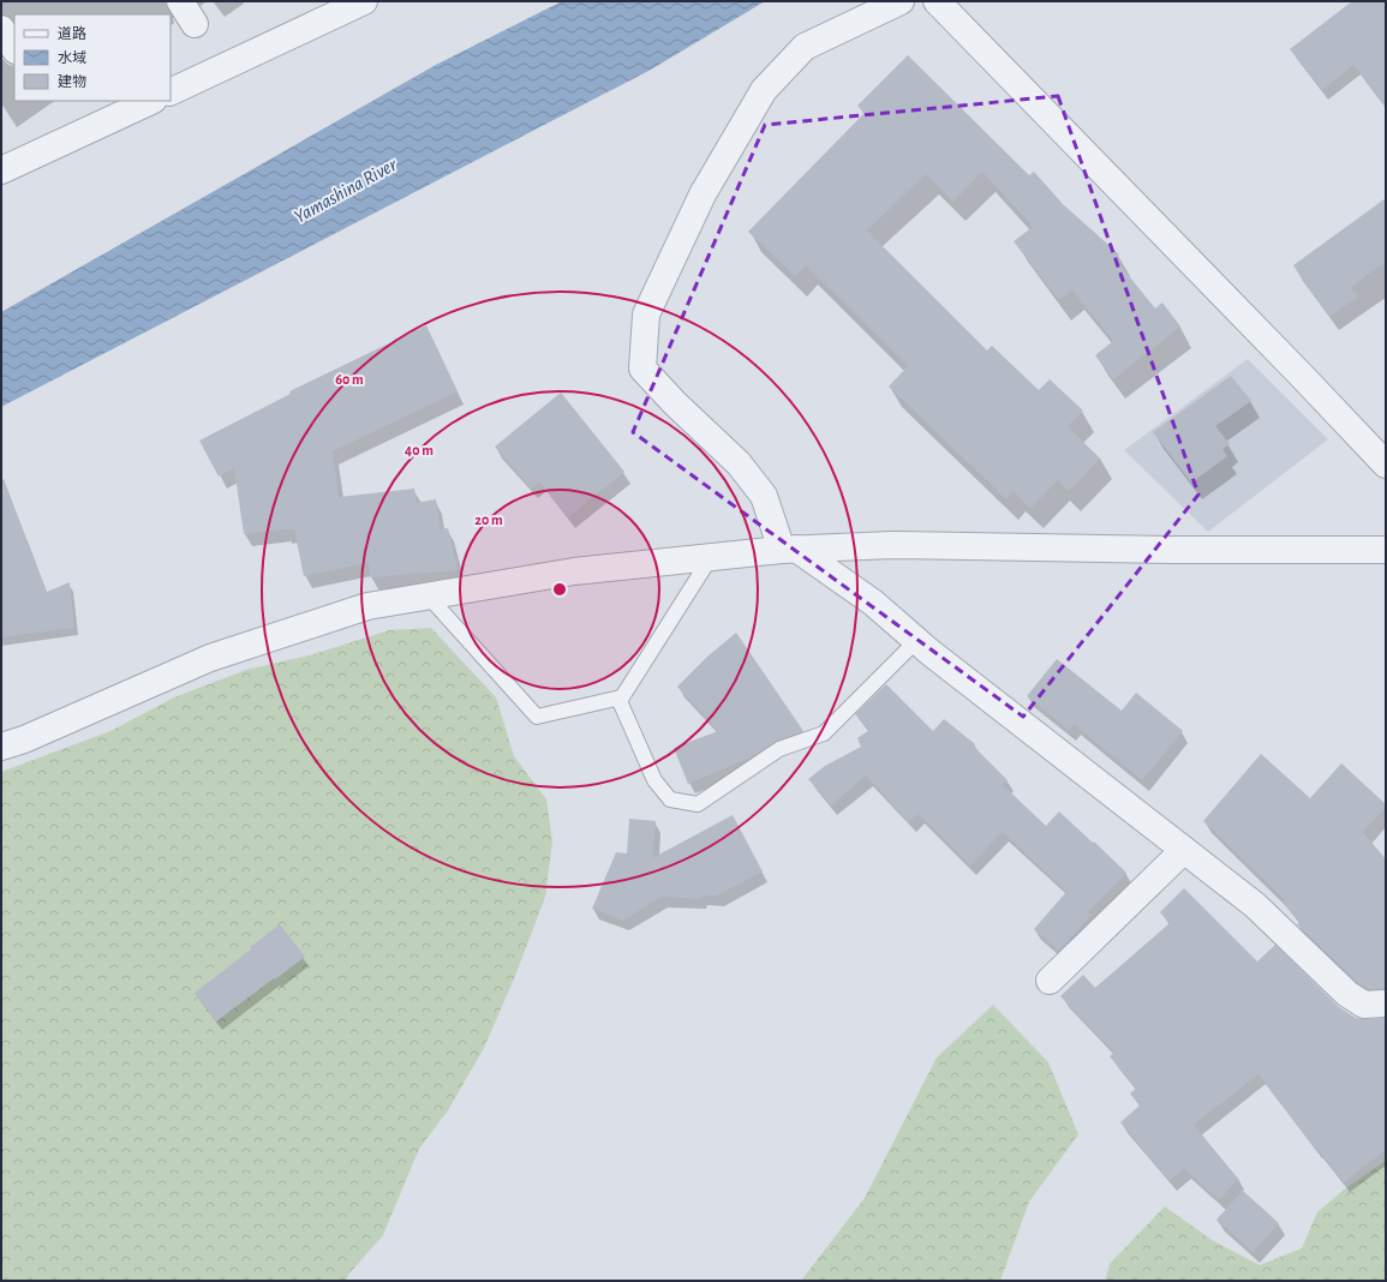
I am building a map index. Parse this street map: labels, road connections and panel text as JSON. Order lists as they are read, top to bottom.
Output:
{
  "water": ["Yamashina River"],
  "legend": ["道路", "水域", "建物"],
  "rings": ["60 m", "40 m", "20 m"]
}
